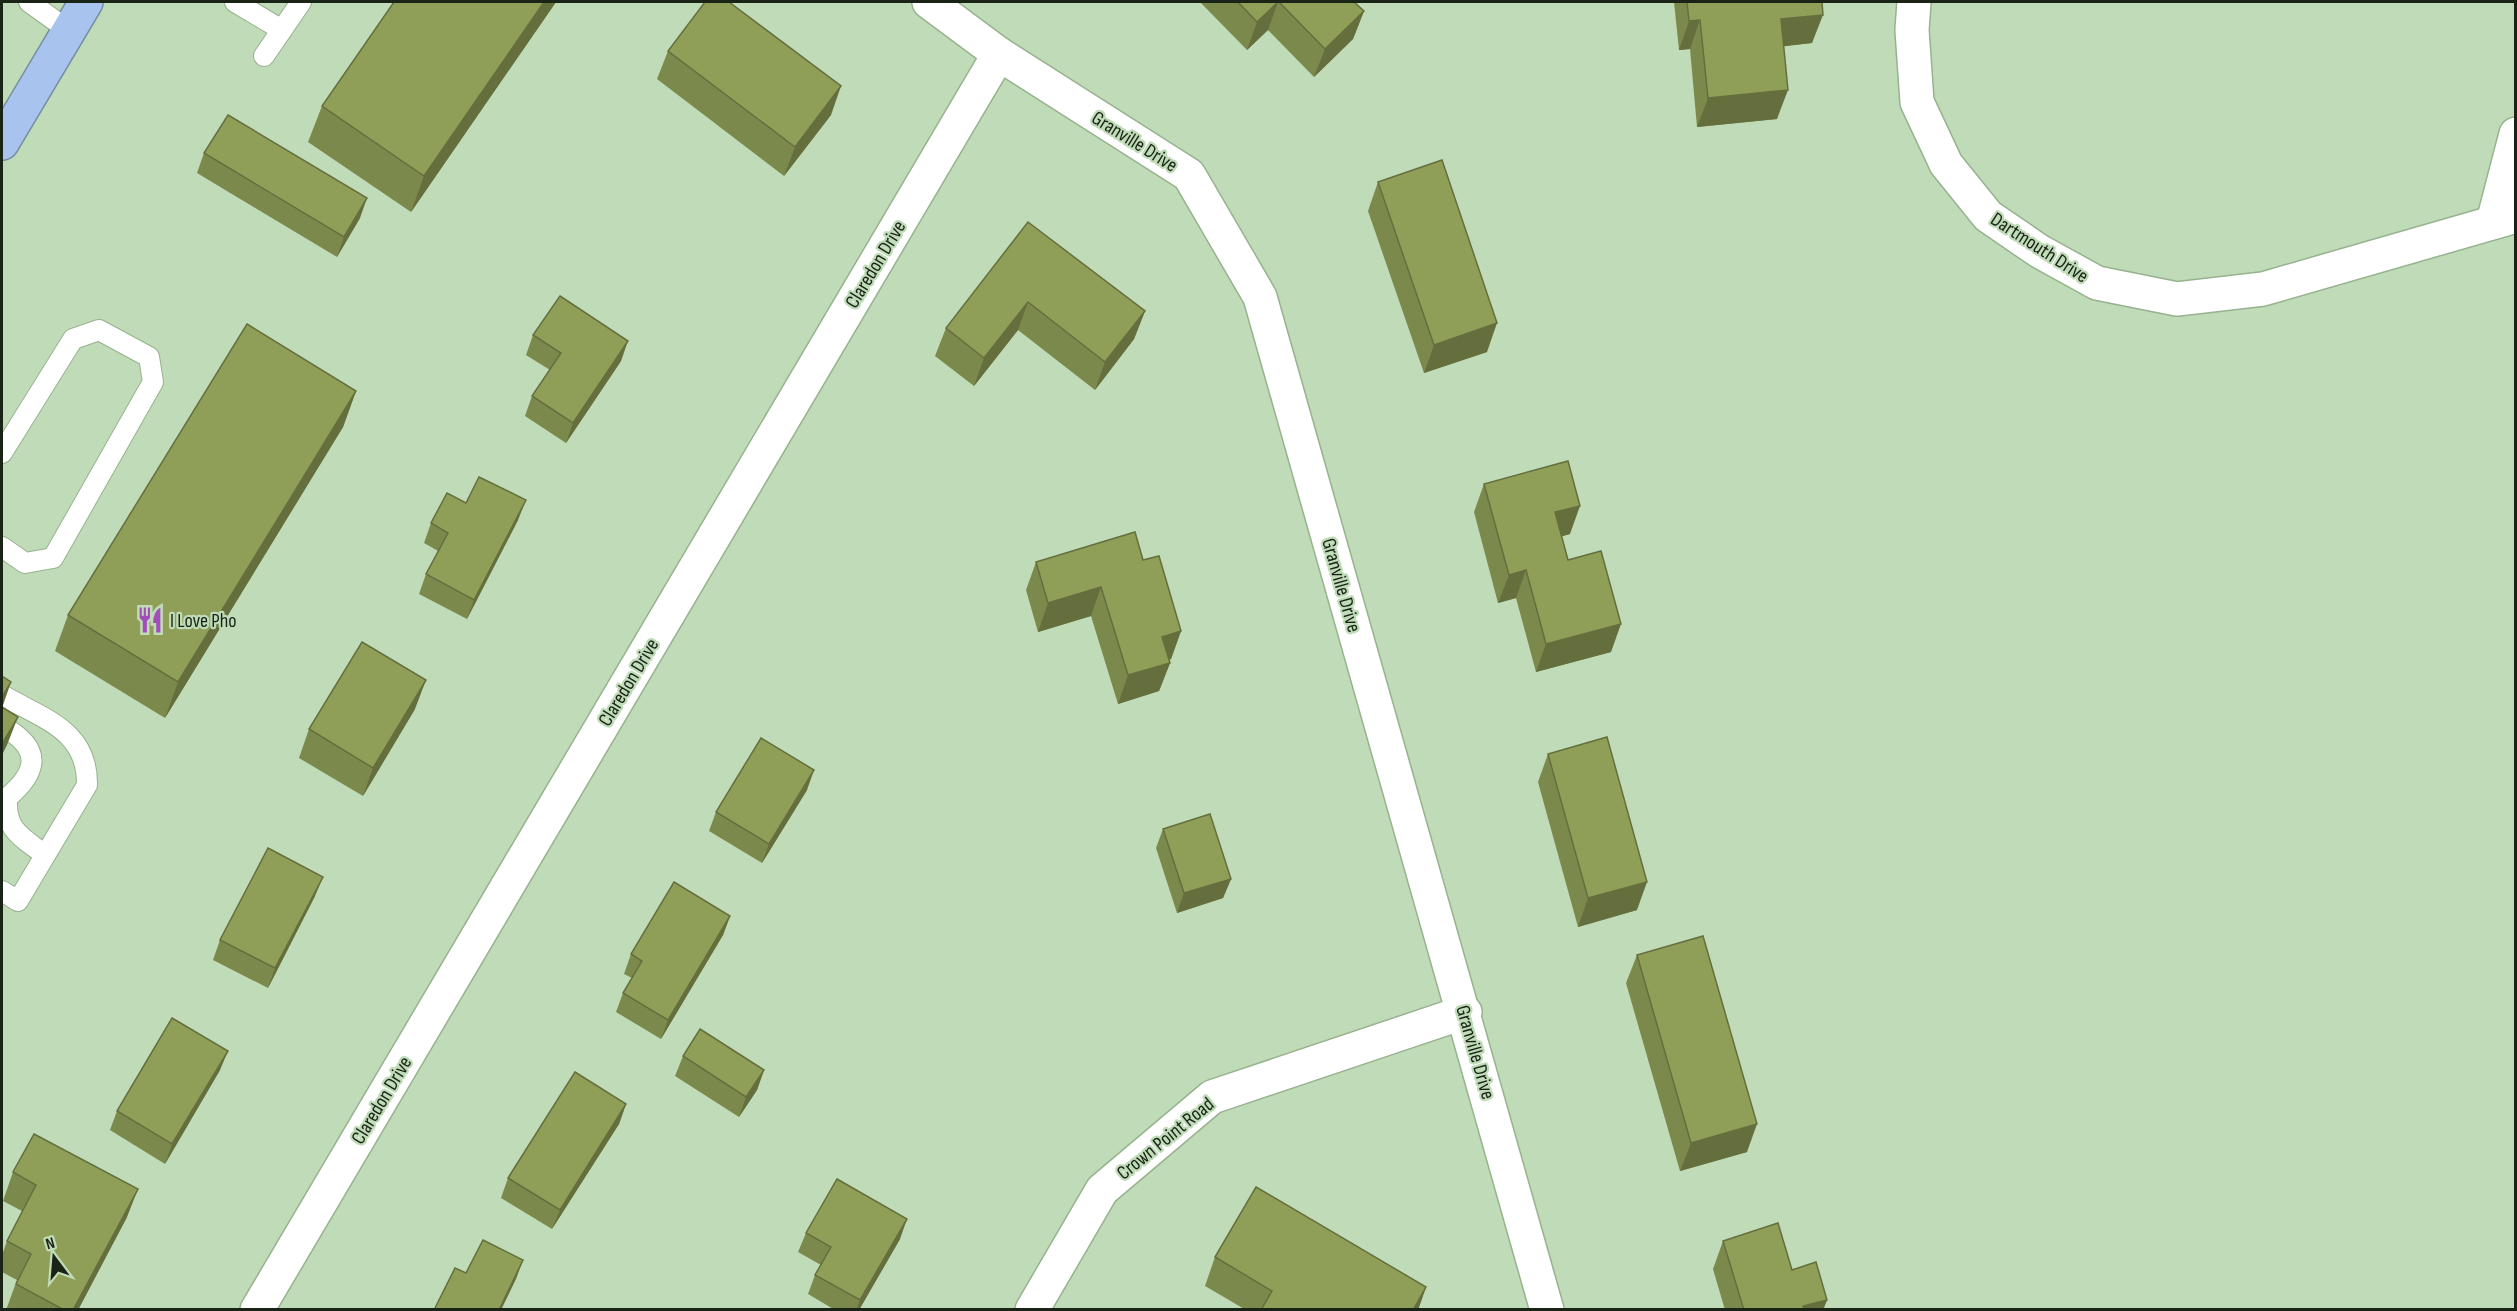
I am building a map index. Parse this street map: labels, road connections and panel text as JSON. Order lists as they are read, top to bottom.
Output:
{
  "streets": {
    "street": [
      "Granville Drive",
      "Dartmouth Drive",
      "Claredon Drive",
      "Crown Point Road"
    ]
  },
  "crossings": [
    ["Granville Drive", "Claredon Drive"],
    ["Granville Drive", "Crown Point Road"]
  ],
  "places": {
    "restaurant": ["I Love Pho"]
  },
  "north": "top"
}
